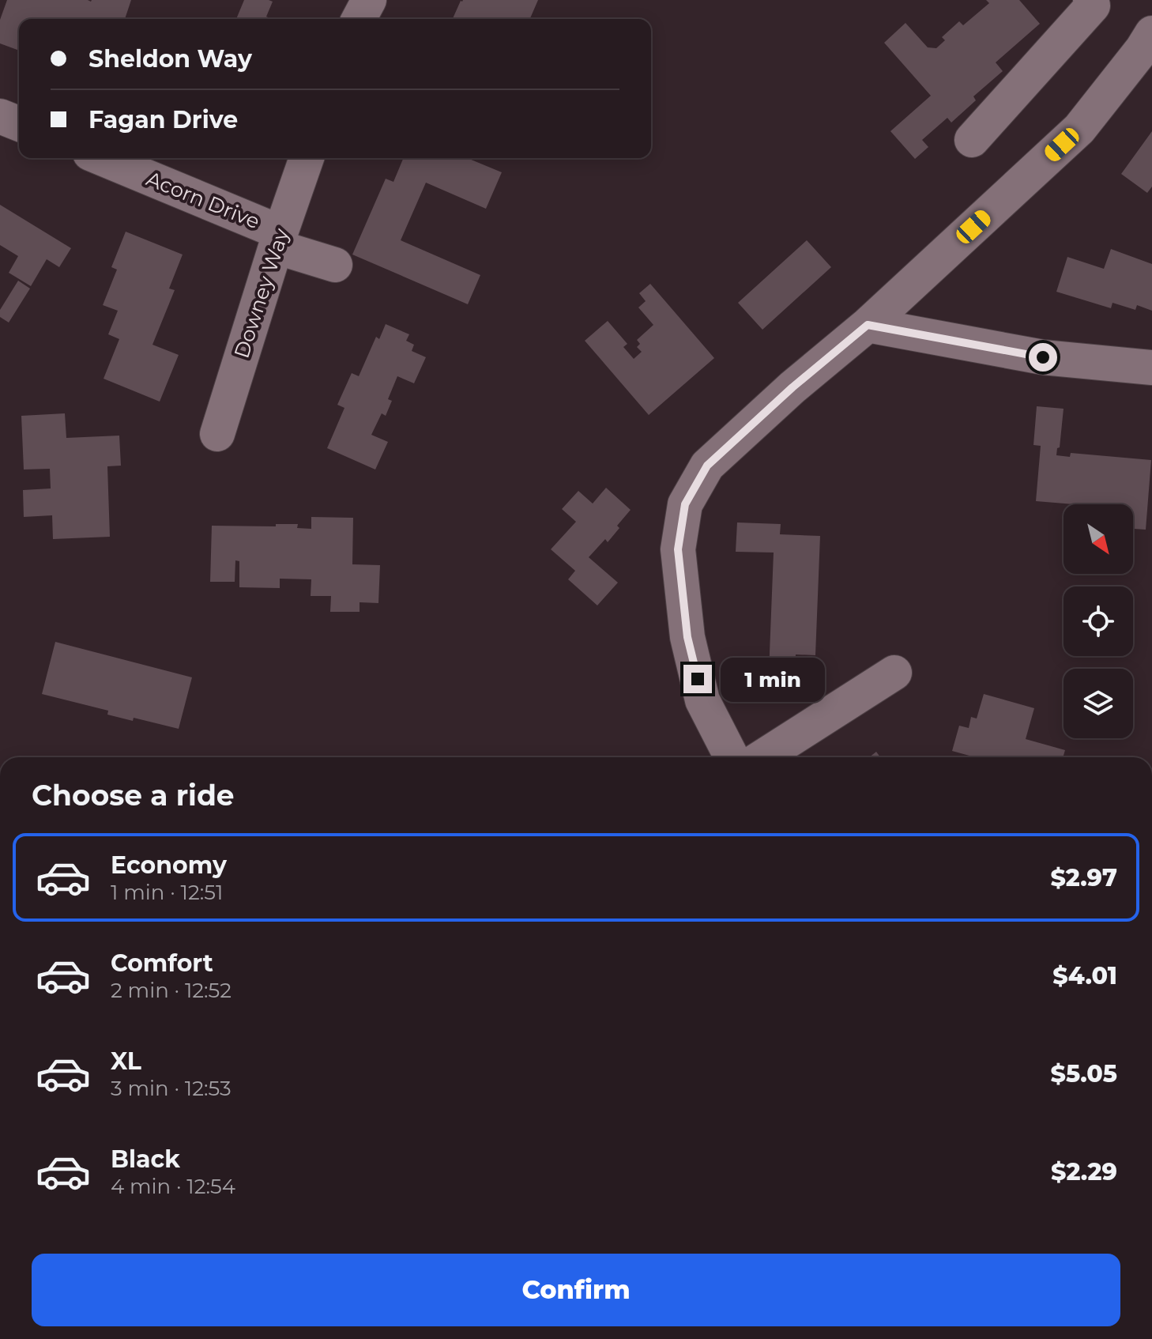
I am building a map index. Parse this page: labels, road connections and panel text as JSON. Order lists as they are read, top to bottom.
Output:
{
  "streets": {
    "street": ["Acorn Drive", "Downey Way"]
  },
  "crossings": [
    ["Acorn Drive", "Downey Way"]
  ],
  "north": "bottom right",
  "page": {
    "banner": ["Sheldon Way", "Fagan Drive"],
    "bubble": "1 min",
    "heading": "Choose a ride",
    "list": [
      {
        "name": "Economy",
        "note": "1 min · 12:51",
        "value": "$2.97"
      },
      {
        "name": "Comfort",
        "note": "2 min · 12:52",
        "value": "$4.01"
      },
      {
        "name": "XL",
        "note": "3 min · 12:53",
        "value": "$5.05"
      },
      {
        "name": "Black",
        "note": "4 min · 12:54",
        "value": "$2.29"
      }
    ],
    "buttons": "Confirm"
  }
}
